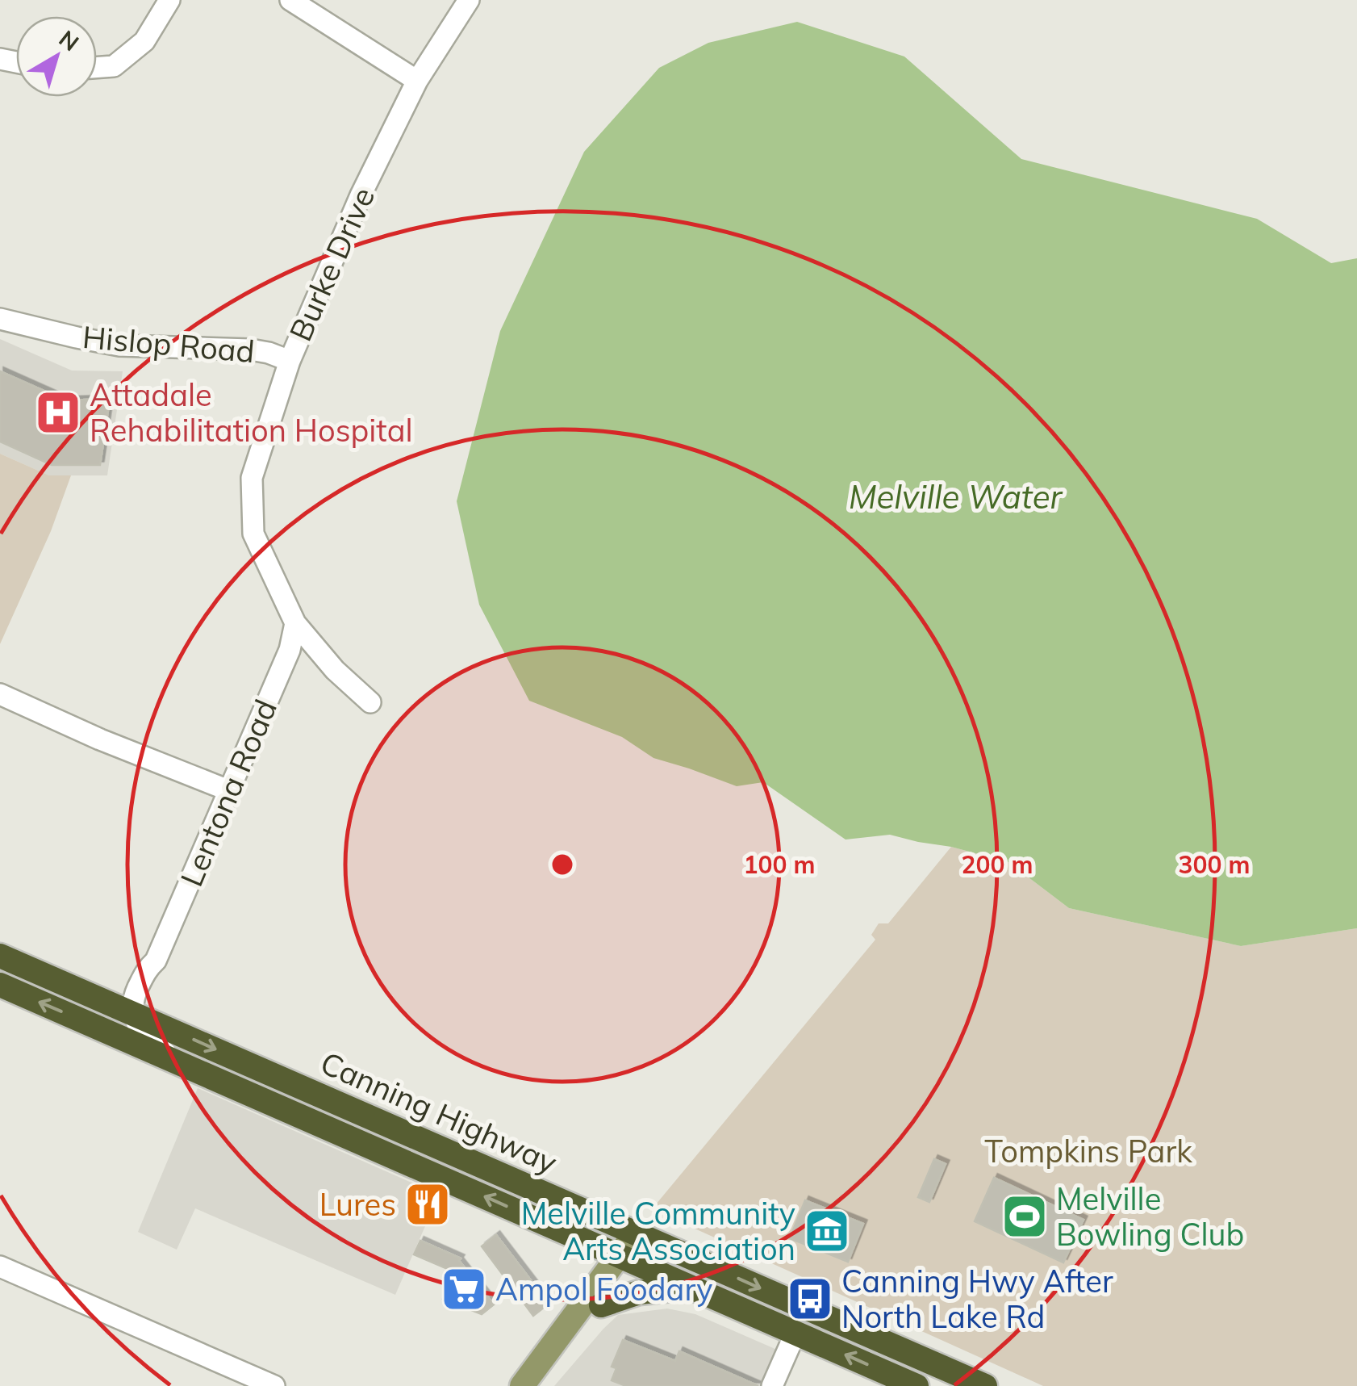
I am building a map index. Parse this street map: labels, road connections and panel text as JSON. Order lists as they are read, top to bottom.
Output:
{
  "streets": {
    "highway": ["Canning Highway"],
    "street": ["Burke Drive", "Hislop Road", "Lentona Road"]
  },
  "crossings": [
    ["Burke Drive", "Hislop Road"],
    ["Burke Drive", "Lentona Road"],
    ["Lentona Road", "Canning Highway"]
  ],
  "water": ["Melville Water"],
  "parks": ["Tompkins Park"],
  "places": {
    "hospital": ["Attadale Rehabilitation Hospital"],
    "restaurant": ["Lures"],
    "sports": ["Melville Bowling Club"],
    "museum": ["Melville Community Arts Association"],
    "supermarket": ["Ampol Foodary"],
    "bus stop": ["Canning Hwy After North Lake Rd"]
  },
  "north": "top right",
  "rings": ["100 m", "200 m", "300 m"]
}
